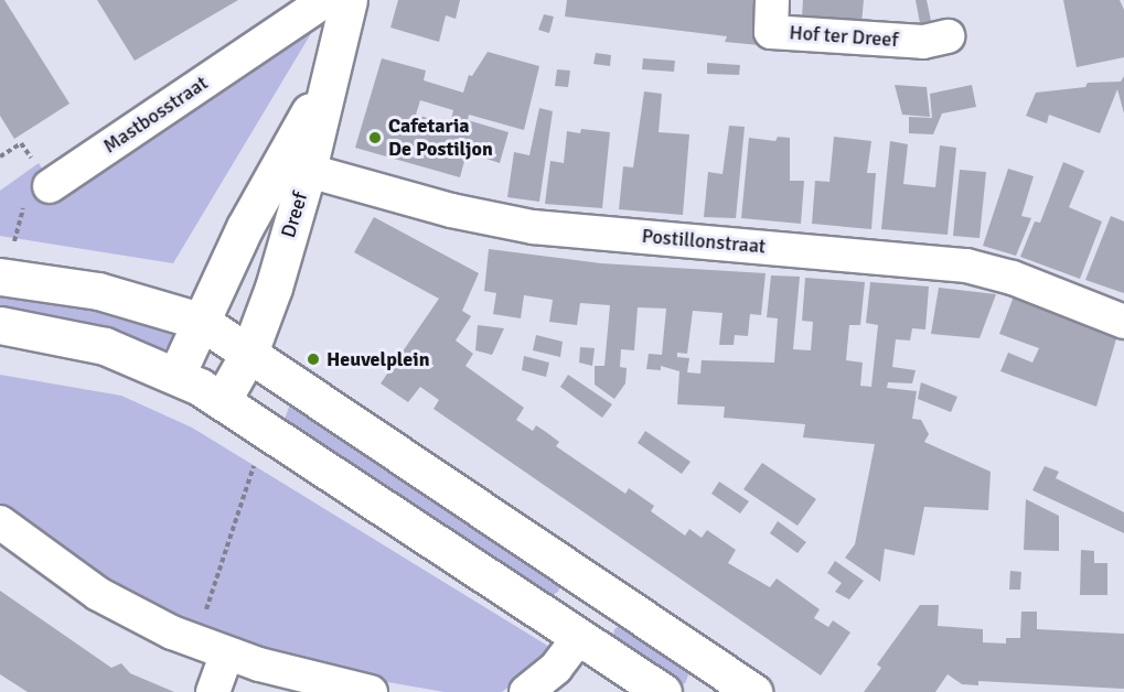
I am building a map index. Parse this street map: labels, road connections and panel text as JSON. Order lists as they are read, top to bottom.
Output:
{
  "streets": {
    "street": [
      "Hof ter Dreef",
      "Mastbosstraat",
      "Dreef",
      "Postillonstraat"
    ]
  },
  "crossings": [
    ["Dreef", "Postillonstraat"]
  ],
  "places": ["Cafetaria De Postiljon", "Heuvelplein"]
}
